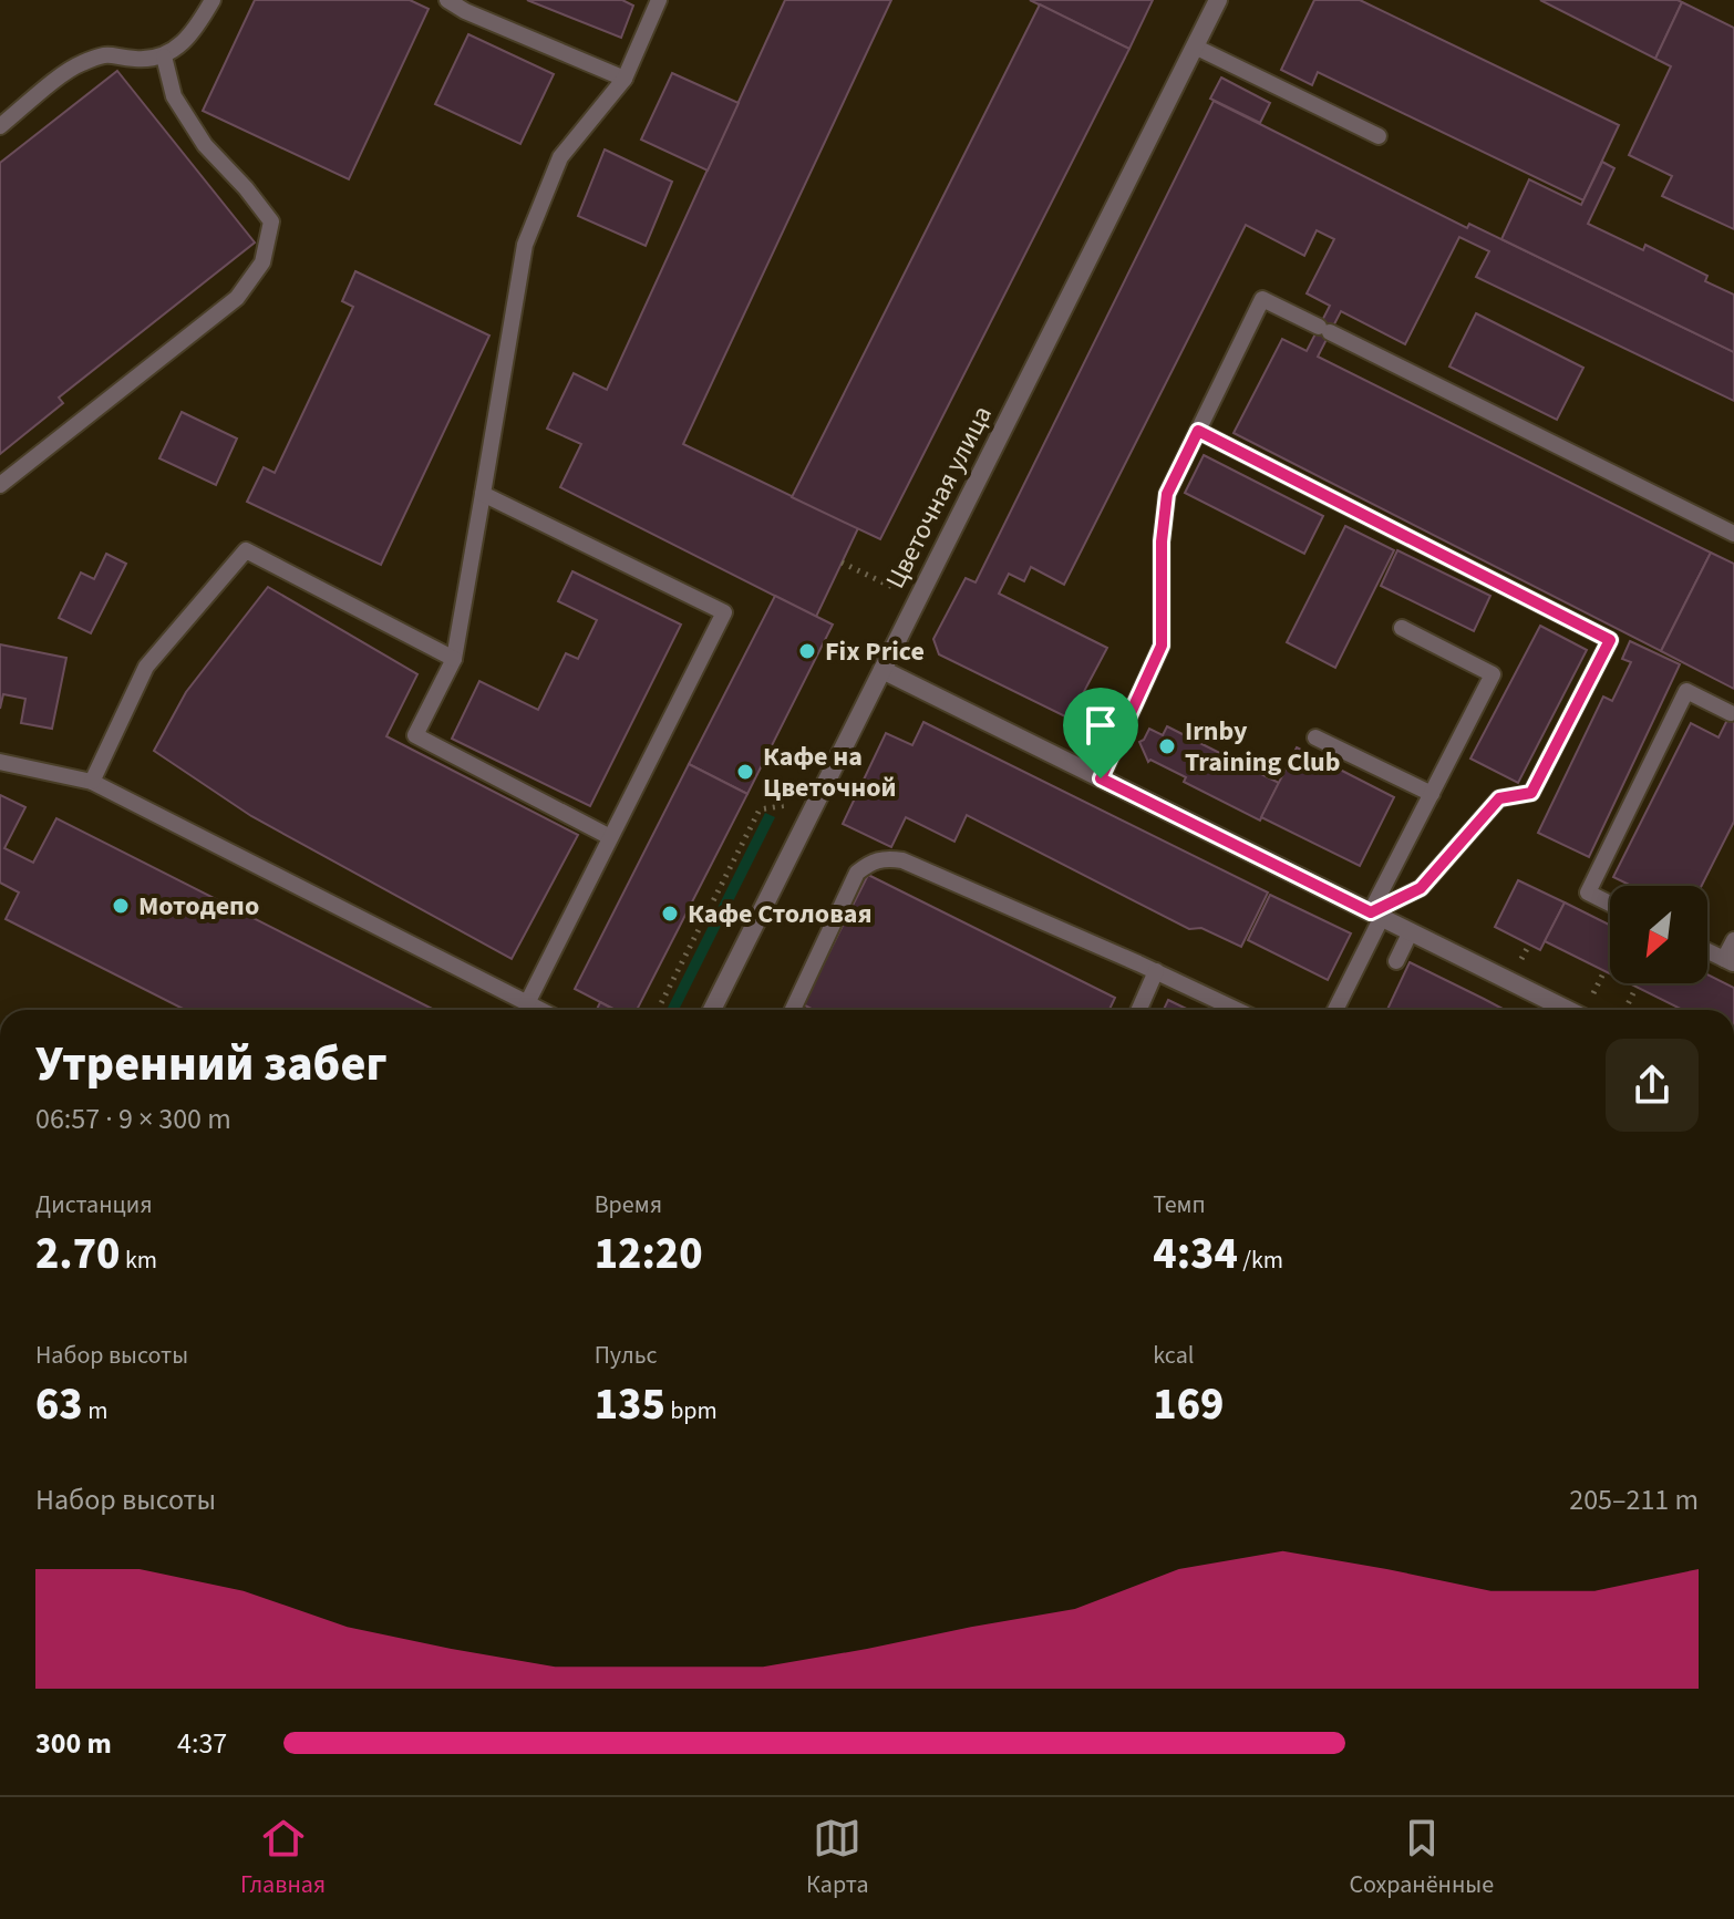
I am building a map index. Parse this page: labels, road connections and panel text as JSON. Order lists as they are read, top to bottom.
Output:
{
  "streets": {
    "street": ["Цветочная улица"]
  },
  "places": [
    "Fix Price",
    "Irnby Training Club",
    "Кафе на Цветочной",
    "Мотодепо",
    "Кафе Столовая"
  ],
  "north": "bottom left",
  "page": {
    "heading": ["Утренний забег", "06:57 · 9 × 300 m"],
    "stats": [
      ["Дистанция", "2.70 km"],
      ["Время", "12:20"],
      ["Темп", "4:34 /km"],
      ["Набор высоты", "63 m"],
      ["Пульс", "135 bpm"],
      ["kcal", "169"]
    ],
    "chart": ["Набор высоты", "205–211 m"],
    "list": [
      {
        "name": "300 m",
        "note": "4:37"
      }
    ],
    "tabs": ["Главная", "Карта", "Сохранённые"]
  }
}
